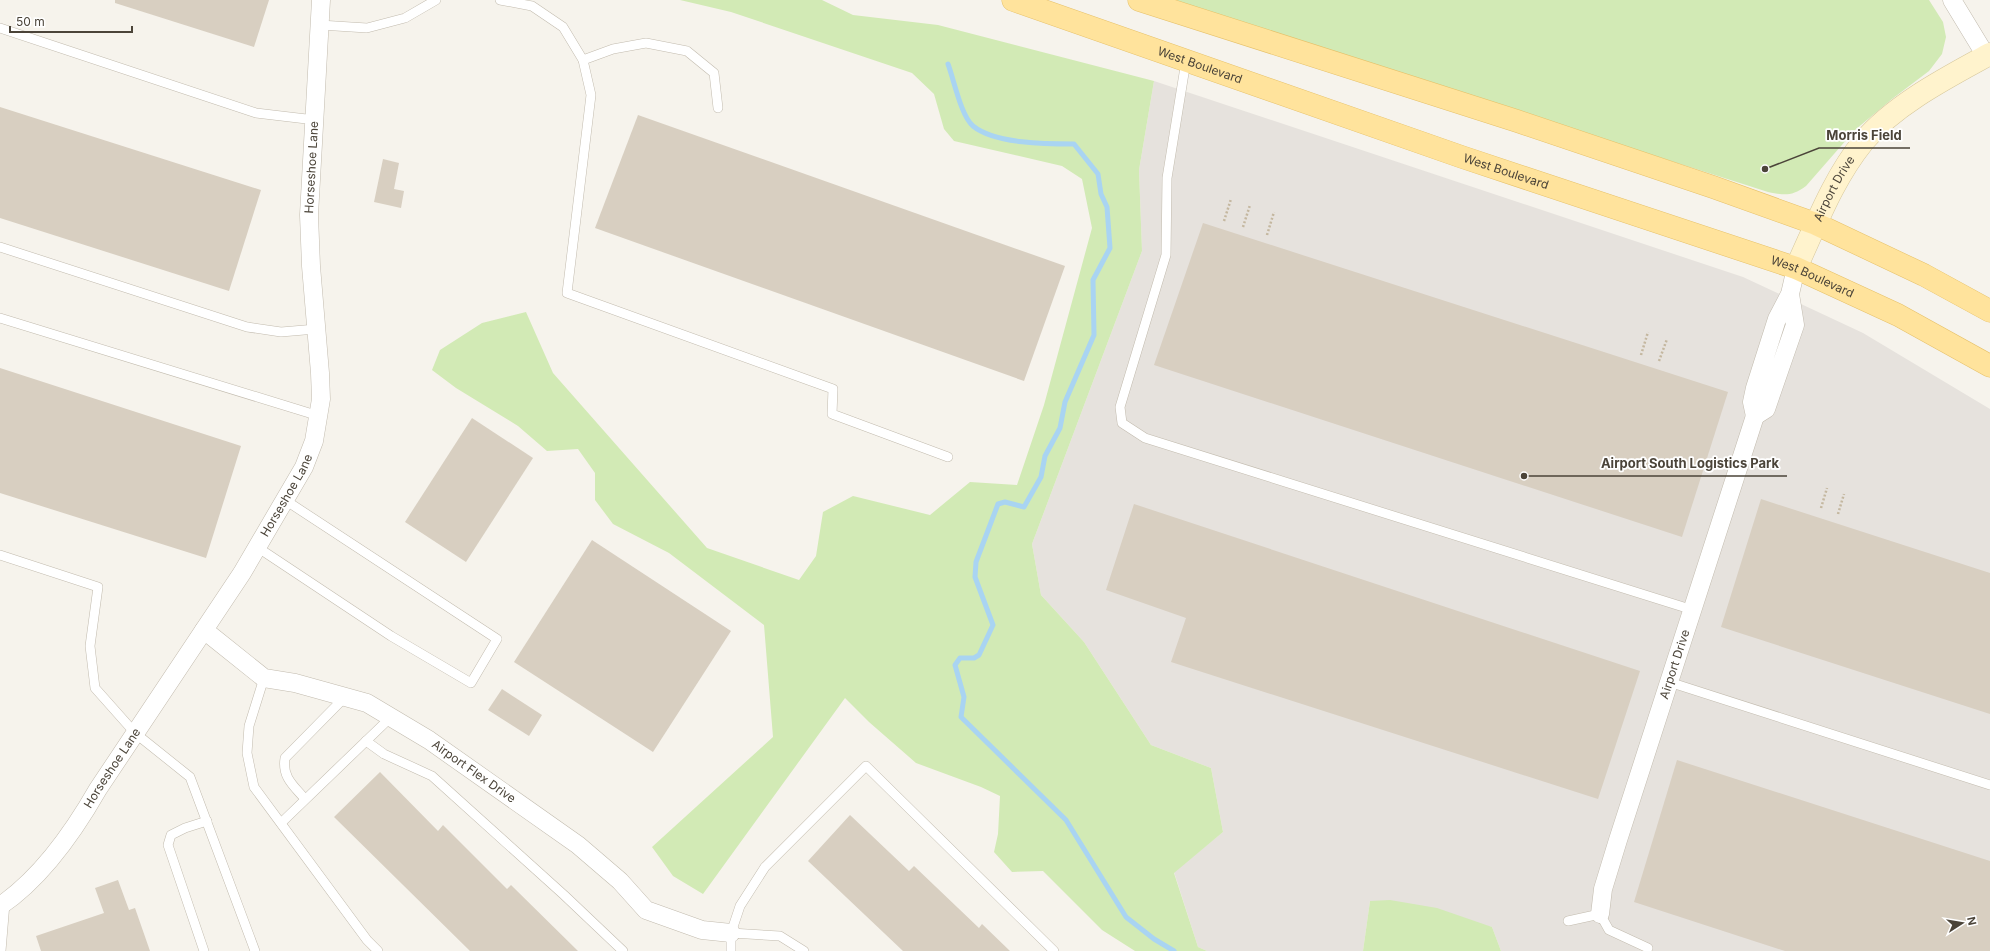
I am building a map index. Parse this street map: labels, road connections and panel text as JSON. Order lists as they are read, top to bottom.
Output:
{
  "streets": {
    "main road": ["West Boulevard"],
    "street": ["Horseshoe Lane", "Airport Drive", "Airport Flex Drive"]
  },
  "crossings": [
    ["West Boulevard", "Airport Drive"],
    ["Horseshoe Lane", "Airport Flex Drive"]
  ],
  "places": ["Morris Field", "Airport South Logistics Park"],
  "scale_bar": "50 m",
  "north": "right"
}
